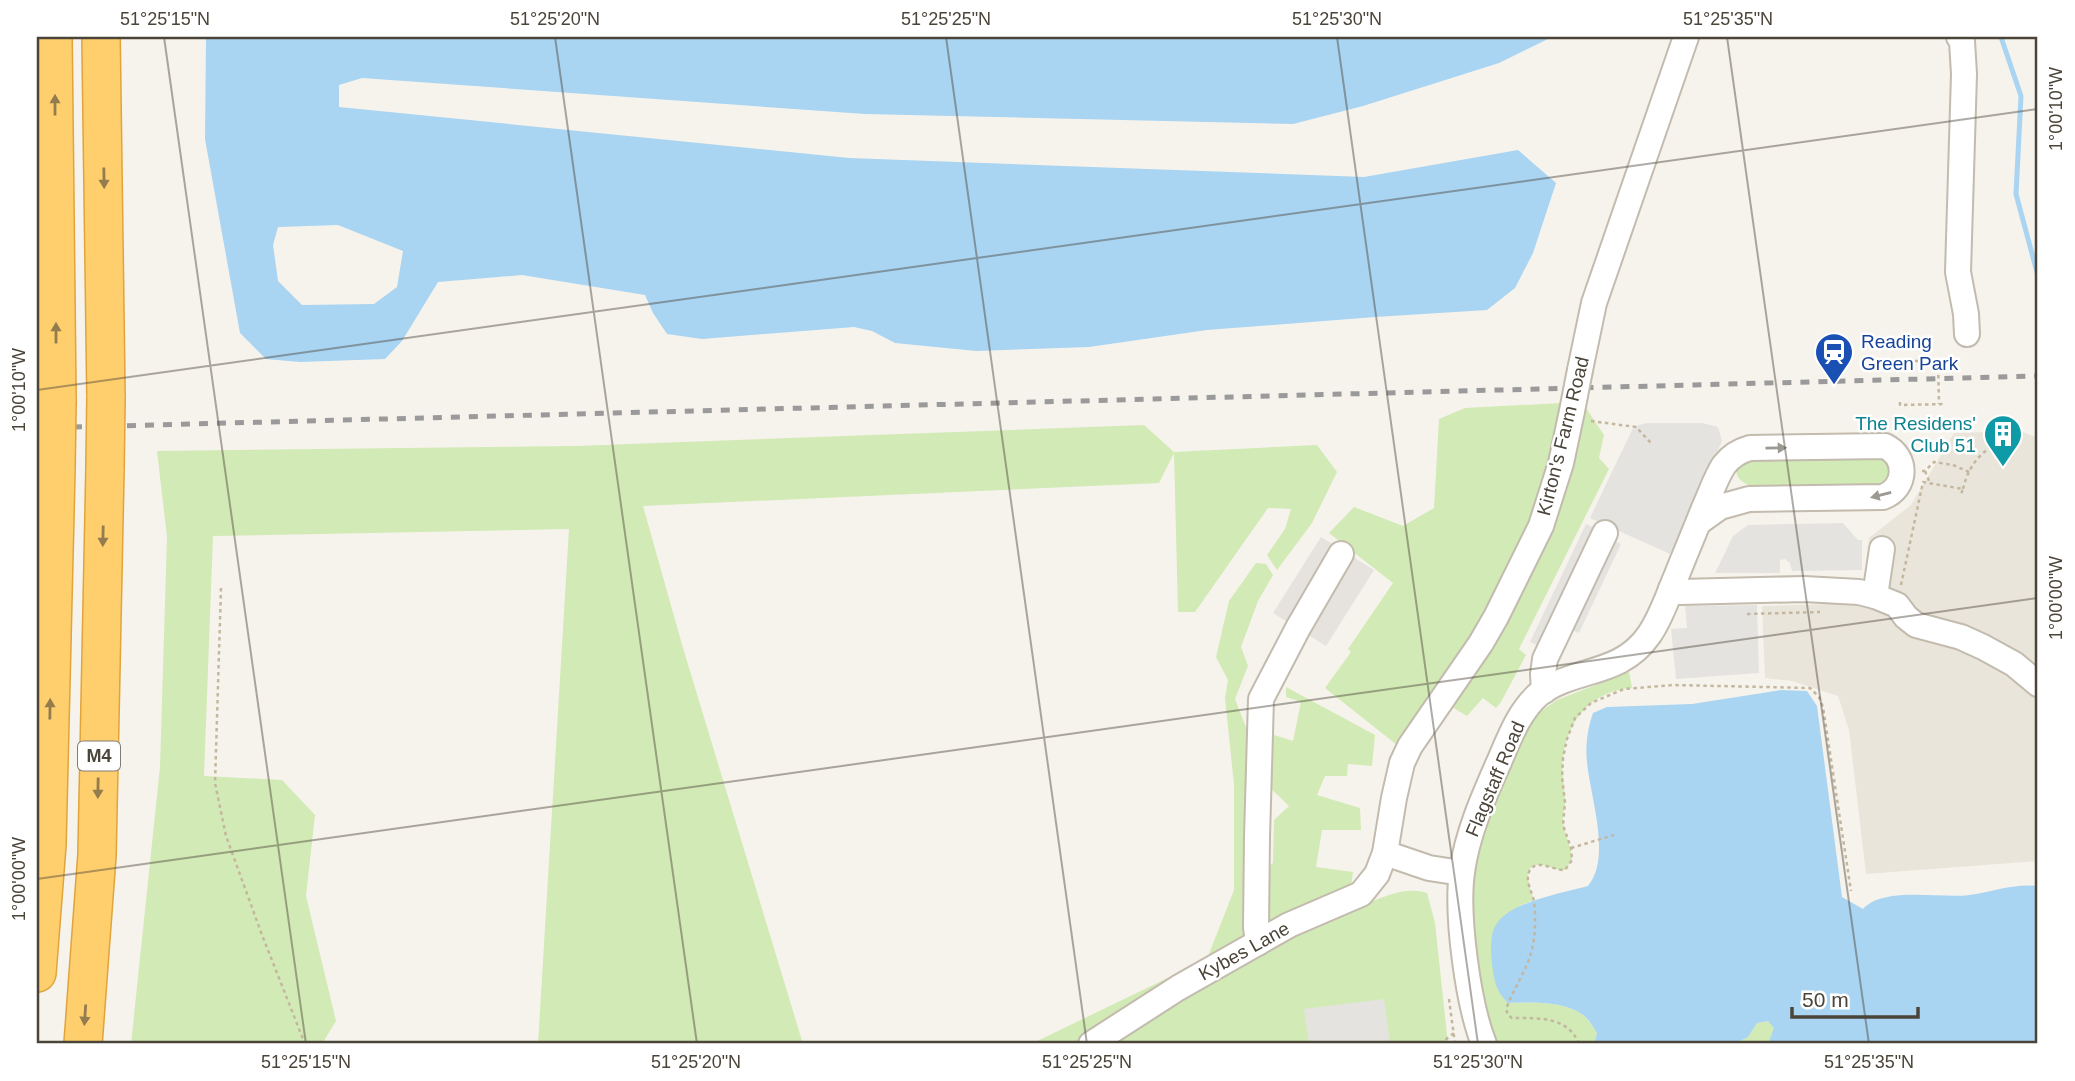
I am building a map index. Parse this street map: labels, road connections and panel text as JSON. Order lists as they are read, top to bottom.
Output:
{
  "streets": {
    "highway": ["M4"],
    "street": ["Kirton's Farm Road", "Flagstaff Road", "Kybes Lane"]
  },
  "crossings": [
    ["Kirton's Farm Road", "Kybes Lane"]
  ],
  "places": {
    "station": ["Reading Green Park"],
    "building": ["The Residens' Club 51"]
  },
  "scale_bar": "50 m",
  "coordinates": [
    "51°25'15\"N",
    "51°25'20\"N",
    "51°25'25\"N",
    "51°25'30\"N",
    "51°25'35\"N",
    "1°00'10\"W",
    "1°00'00\"W"
  ]
}
